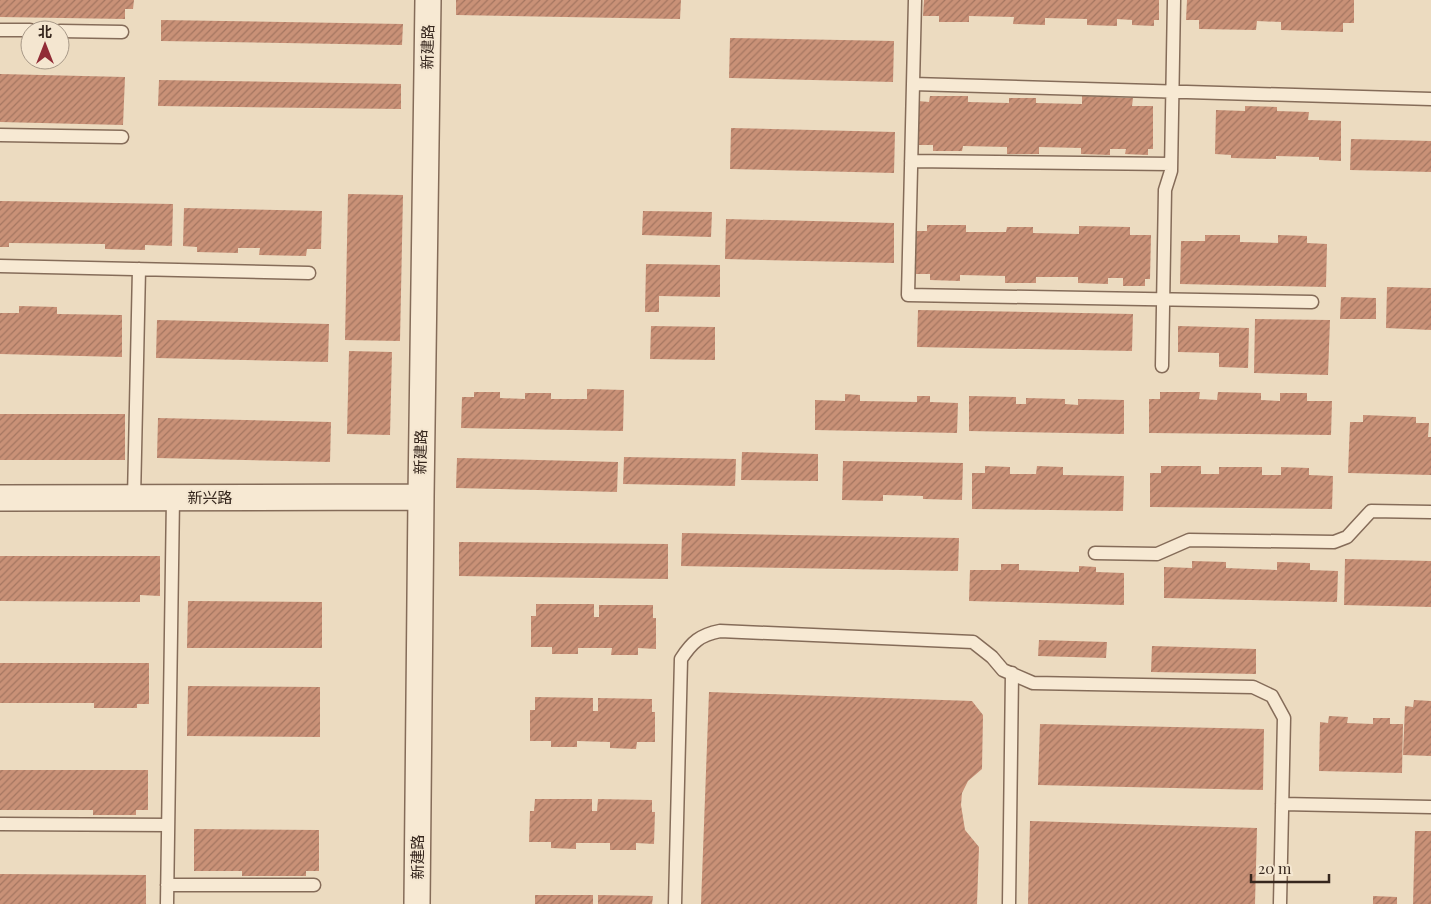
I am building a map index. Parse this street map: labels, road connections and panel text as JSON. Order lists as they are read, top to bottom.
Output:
{
  "streets": {
    "street": ["新建路", "新兴路"]
  },
  "crossings": [
    ["新建路", "新兴路"]
  ],
  "scale_bar": "20 m",
  "north": "top"
}
